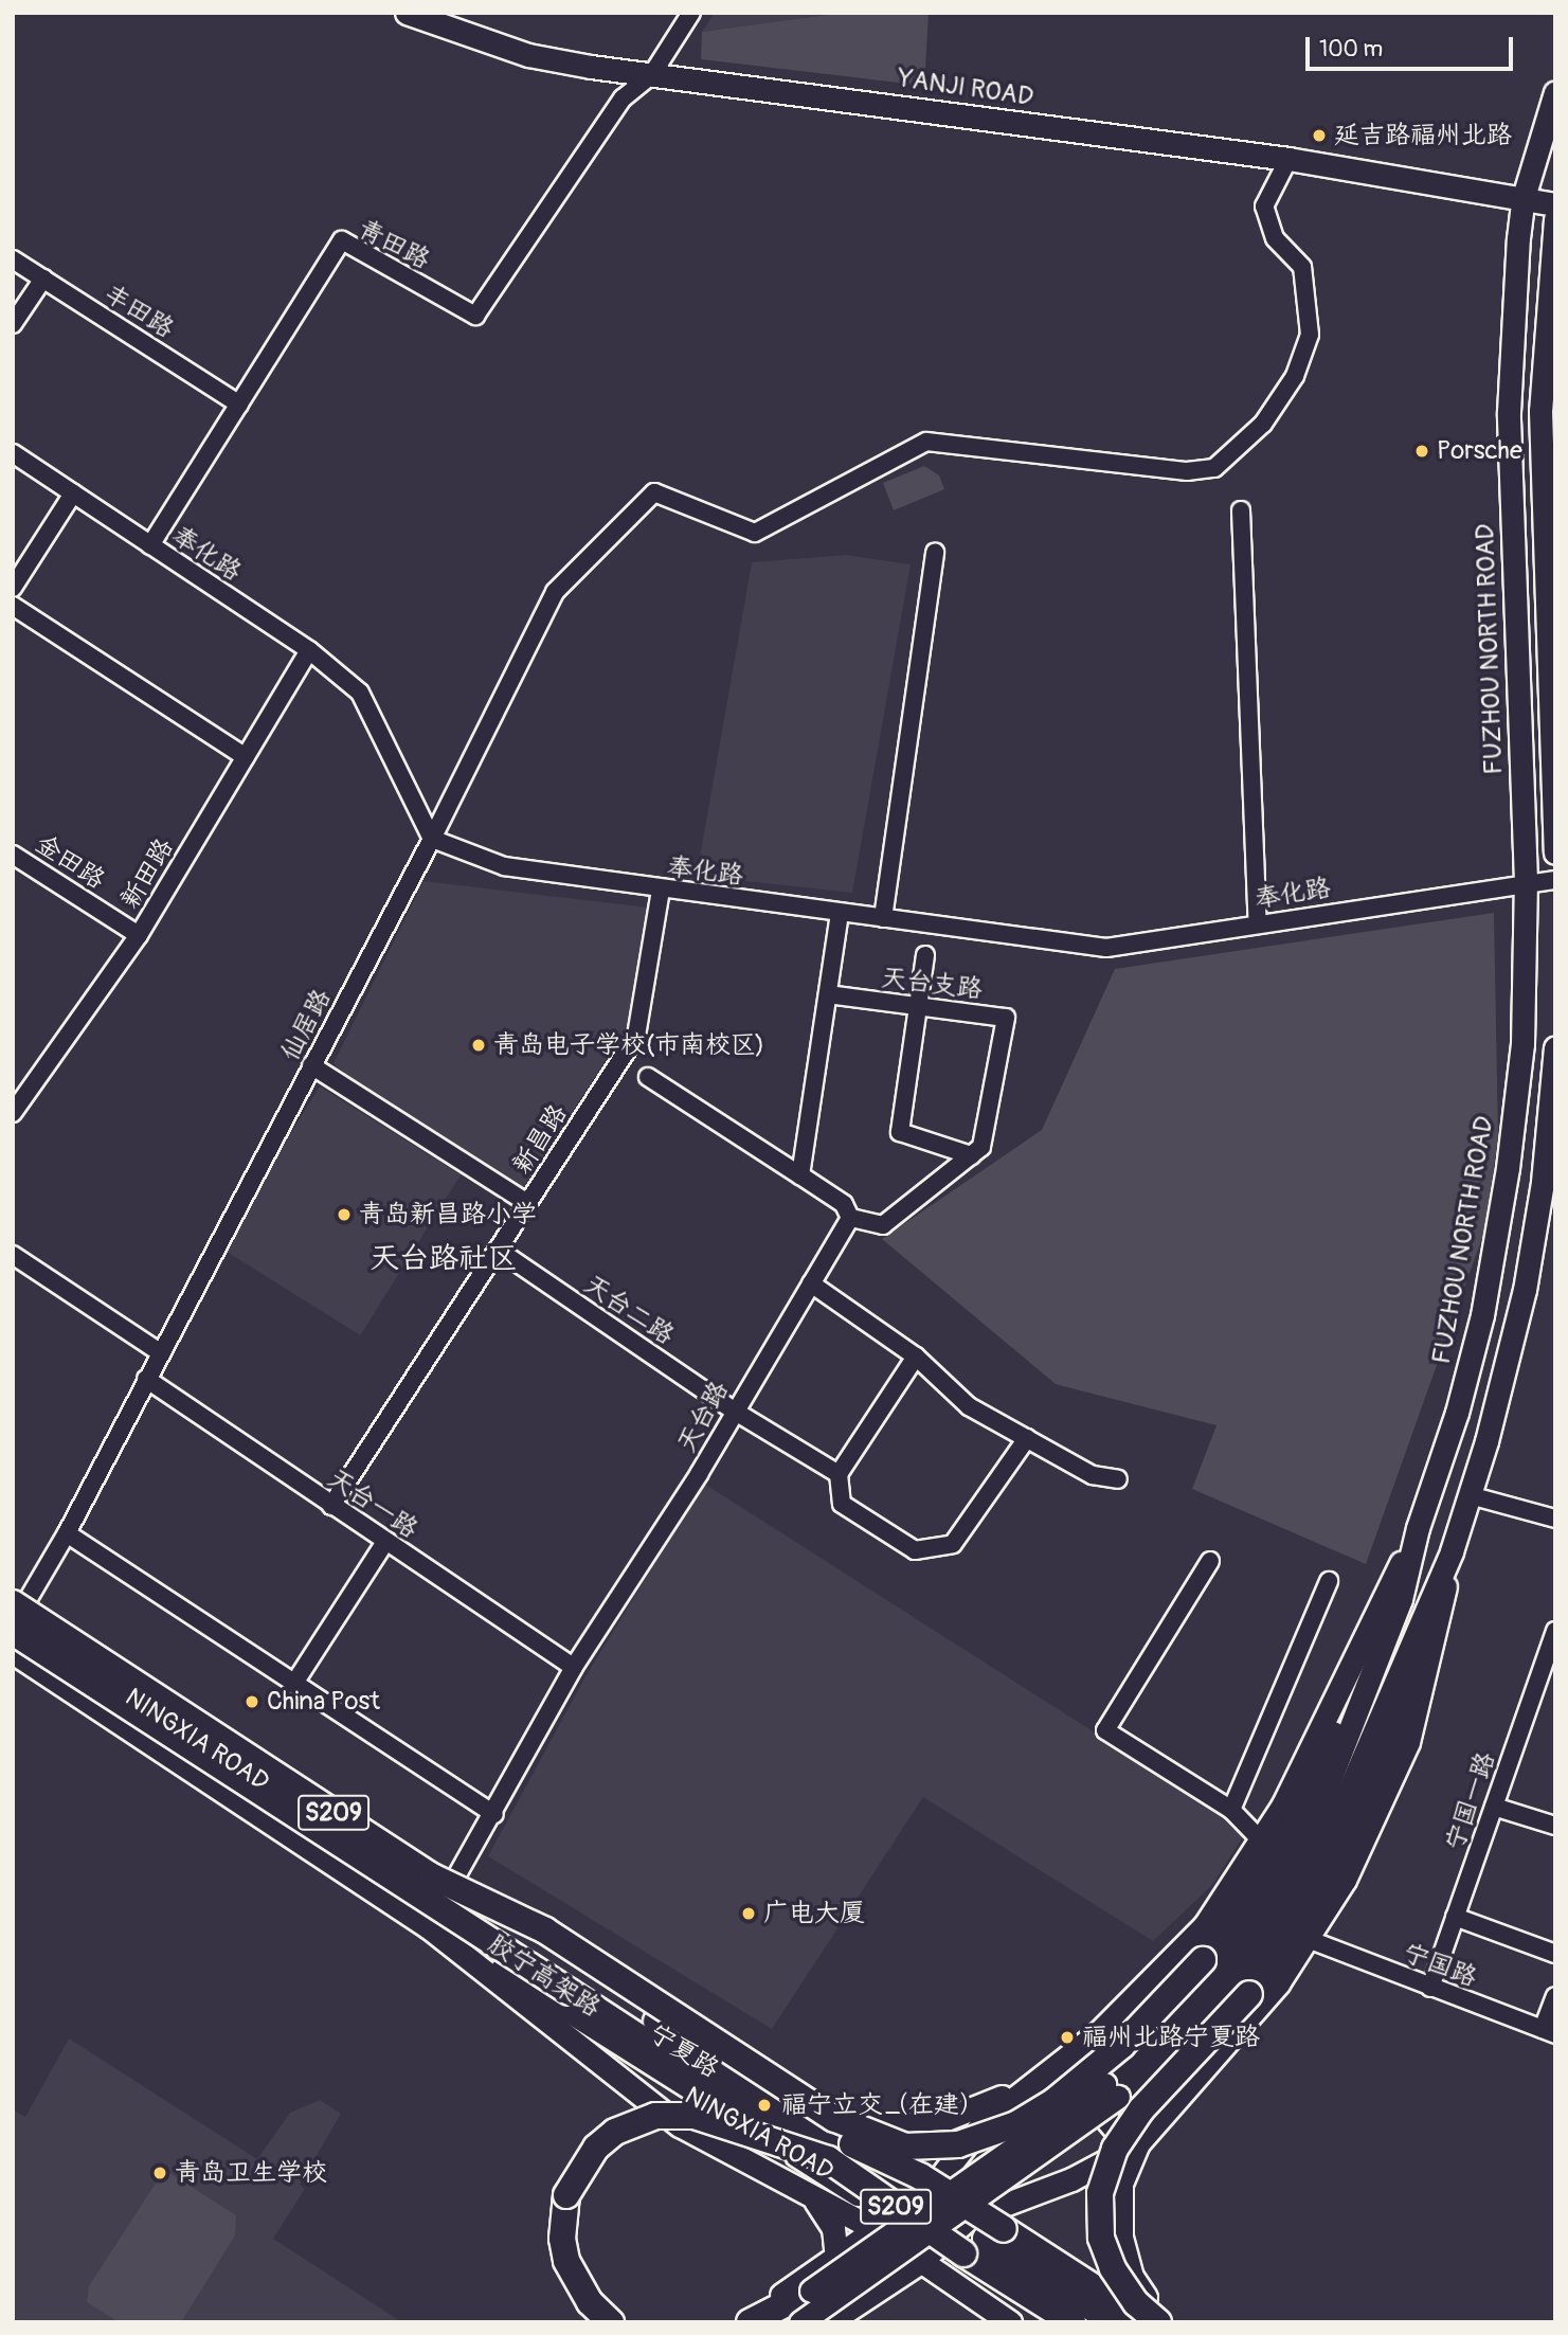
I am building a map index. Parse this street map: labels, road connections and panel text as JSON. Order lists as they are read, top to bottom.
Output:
{
  "streets": {
    "highway": ["S209", "胶宁高架路"],
    "main road": [
      "YANJI ROAD",
      "FUZHOU NORTH ROAD",
      "NINGXIA ROAD",
      "宁夏路"
    ],
    "street": [
      "青田路",
      "丰田路",
      "奉化路",
      "金田路",
      "新田路",
      "天台支路",
      "仙居路",
      "新昌路",
      "天台二路",
      "天台路",
      "天台一路",
      "宁国一路",
      "宁国路"
    ]
  },
  "crossings": [
    ["YANJI ROAD", "青田路"],
    ["YANJI ROAD", "FUZHOU NORTH ROAD"],
    ["YANJI ROAD", "仙居路"],
    ["青田路", "丰田路"],
    ["青田路", "奉化路"],
    ["奉化路", "FUZHOU NORTH ROAD"],
    ["奉化路", "新田路"],
    ["奉化路", "仙居路"],
    ["奉化路", "新昌路"],
    ["金田路", "新田路"],
    ["天台支路", "天台路"],
    ["仙居路", "天台一路"],
    ["仙居路", "胶宁高架路"],
    ["新昌路", "天台二路"],
    ["新昌路", "天台一路"],
    ["天台二路", "天台路"],
    ["天台路", "天台一路"],
    ["天台路", "NINGXIA ROAD"],
    ["天台路", "胶宁高架路"],
    ["天台路", "宁夏路"],
    ["NINGXIA ROAD", "胶宁高架路"],
    ["NINGXIA ROAD", "宁夏路"],
    ["宁国一路", "宁国路"]
  ],
  "districts": ["天台路社区"],
  "places": [
    "延吉路福州北路",
    "Porsche",
    "青岛电子学校(市南校区)",
    "青岛新昌路小学",
    "China Post",
    "广电大厦",
    "福州北路宁夏路",
    "福宁立交（在建）",
    "青岛卫生学校"
  ],
  "scale_bar": "100 m"
}
